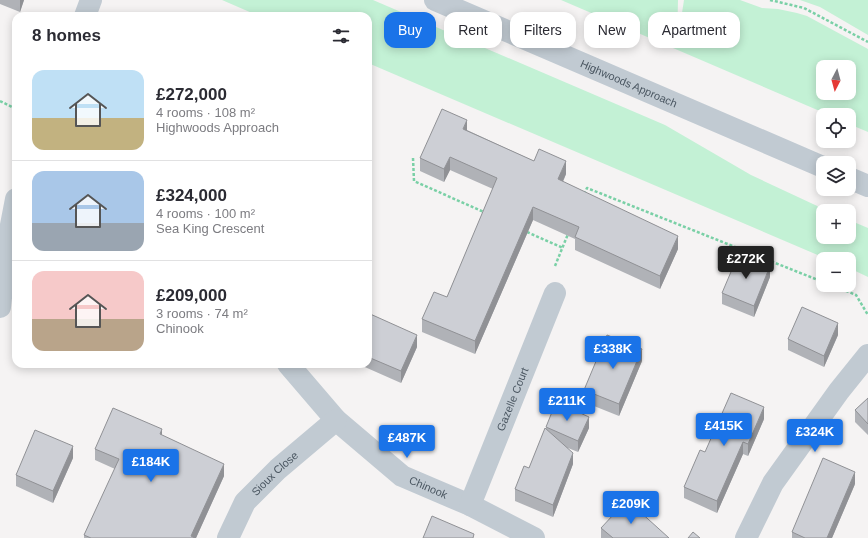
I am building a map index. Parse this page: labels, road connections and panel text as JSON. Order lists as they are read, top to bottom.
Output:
{
  "streets": {
    "street": [
      "Highwoods Approach",
      "Gazelle Court",
      "Sioux Close",
      "Chinook"
    ]
  },
  "crossings": [
    ["Gazelle Court", "Chinook"],
    ["Sioux Close", "Chinook"]
  ],
  "north": "bottom",
  "page": {
    "chip": [
      "Buy",
      "Rent",
      "Filters",
      "New",
      "Apartment"
    ],
    "heading": "8 homes",
    "map_buttons": ["+", "−"],
    "list": [
      {
        "name": "£272,000",
        "note": "4 rooms · 108 m² · Highwoods Approach"
      },
      {
        "name": "£324,000",
        "note": "4 rooms · 100 m² · Sea King Crescent"
      },
      {
        "name": "£209,000",
        "note": "3 rooms · 74 m² · Chinook"
      }
    ],
    "price": [
      "£272K",
      "£338K",
      "£211K",
      "£415K",
      "£324K",
      "£487K",
      "£184K",
      "£209K"
    ]
  }
}
